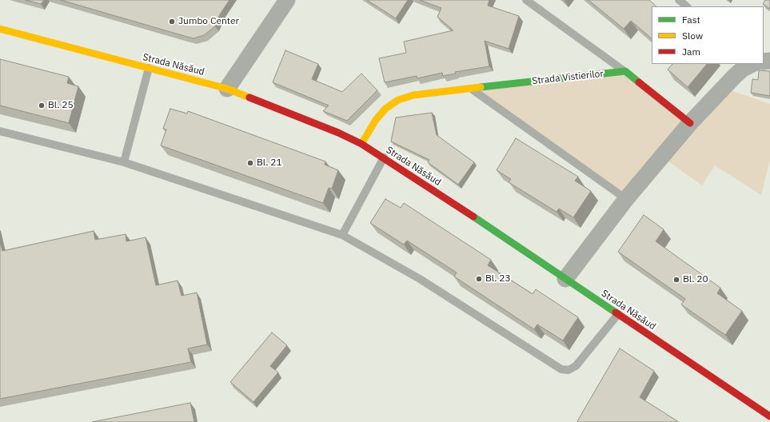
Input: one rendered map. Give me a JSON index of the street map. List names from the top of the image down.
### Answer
{
  "streets": {
    "street": ["Strada Năsăud", "Strada Vistierilor"]
  },
  "crossings": [
    ["Strada Năsăud", "Strada Vistierilor"]
  ],
  "places": [
    "Jumbo Center",
    "Bl. 25",
    "Bl. 21",
    "Bl. 23",
    "Bl. 20"
  ],
  "legend": ["Fast", "Slow", "Jam"]
}
